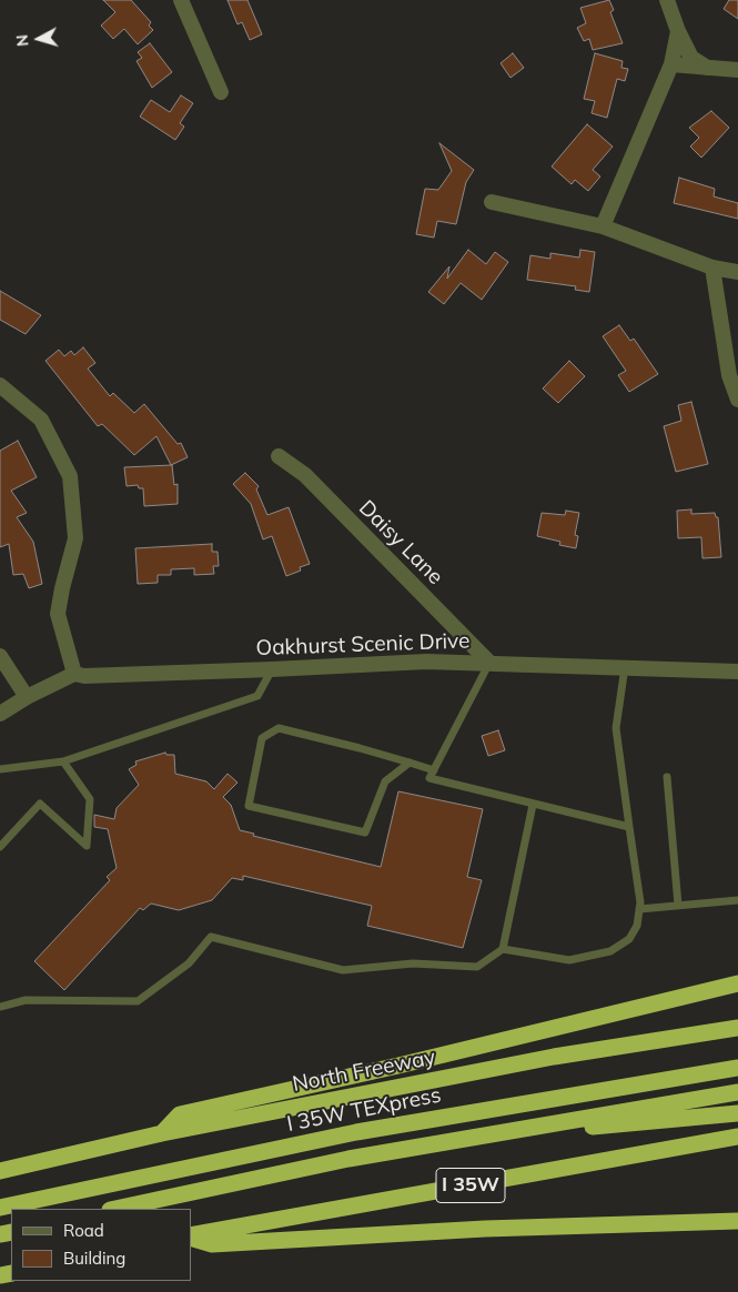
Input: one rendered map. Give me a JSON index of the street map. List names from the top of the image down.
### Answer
{
  "streets": {
    "highway": ["North Freeway", "I 35W TEXpress", "I 35W"],
    "street": ["Daisy Lane", "Oakhurst Scenic Drive"]
  },
  "crossings": [
    ["Daisy Lane", "Oakhurst Scenic Drive"]
  ],
  "legend": ["Road", "Building"],
  "north": "left"
}
